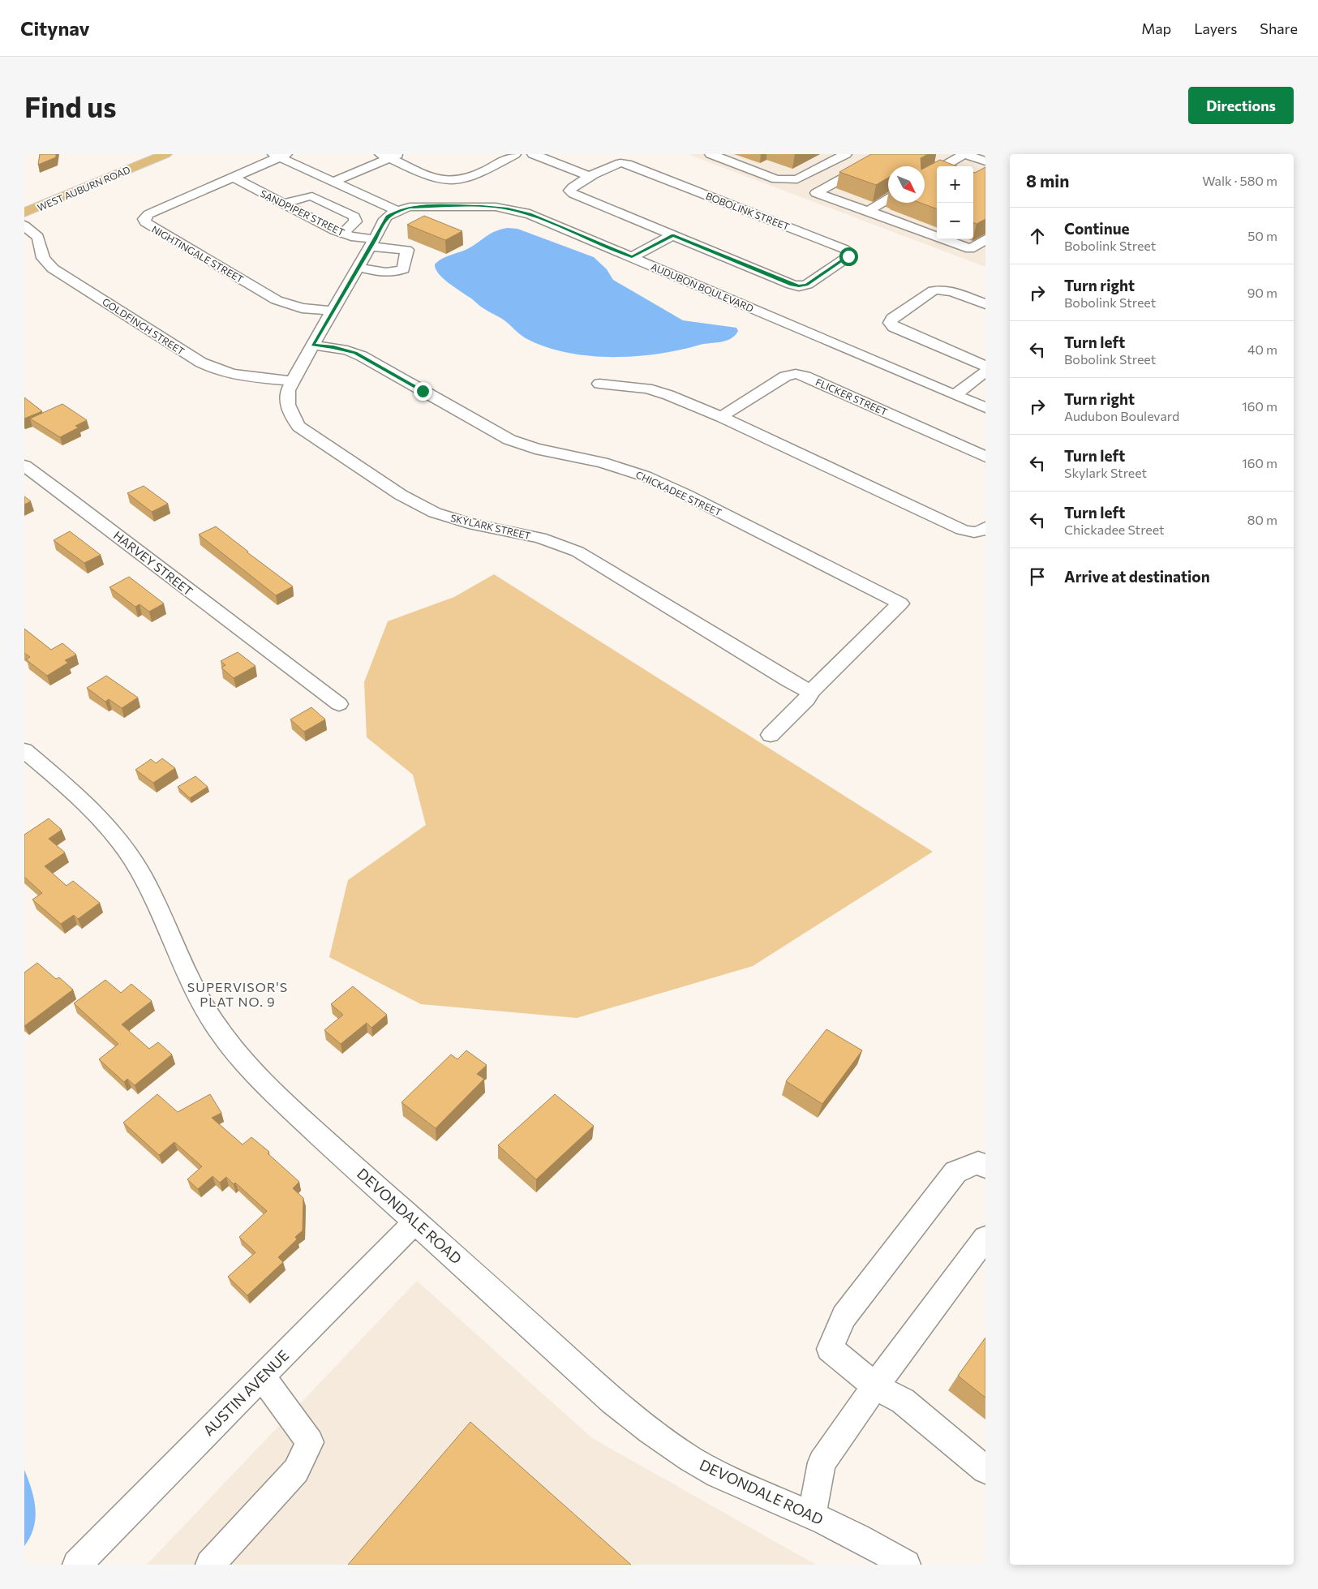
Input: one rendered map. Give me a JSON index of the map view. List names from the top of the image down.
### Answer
{
  "streets": {
    "main road": ["WEST AUBURN ROAD"],
    "street": [
      "BOBOLINK STREET",
      "SANDPIPER STREET",
      "NIGHTINGALE STREET",
      "AUDUBON BOULEVARD",
      "GOLDFINCH STREET",
      "FLICKER STREET",
      "CHICKADEE STREET",
      "SKYLARK STREET",
      "HARVEY STREET",
      "DEVONDALE ROAD",
      "AUSTIN AVENUE"
    ]
  },
  "crossings": [
    ["SANDPIPER STREET", "NIGHTINGALE STREET"],
    ["SANDPIPER STREET", "SKYLARK STREET"],
    ["NIGHTINGALE STREET", "AUDUBON BOULEVARD"],
    ["NIGHTINGALE STREET", "SKYLARK STREET"],
    ["AUDUBON BOULEVARD", "SKYLARK STREET"],
    ["GOLDFINCH STREET", "SKYLARK STREET"],
    ["CHICKADEE STREET", "SKYLARK STREET"],
    ["DEVONDALE ROAD", "AUSTIN AVENUE"]
  ],
  "districts": ["SUPERVISOR'S PLAT NO. 9"],
  "north": "bottom right",
  "page": {
    "header": "Citynav",
    "nav": ["Map", "Layers", "Share"],
    "buttons": "Directions",
    "title": "Find us",
    "heading": ["8 min", "Walk · 580 m"],
    "map_buttons": ["+", "−"],
    "list": [
      ["Continue", "Bobolink Street", "50 m"],
      ["Turn right", "Bobolink Street", "90 m"],
      ["Turn left", "Bobolink Street", "40 m"],
      ["Turn right", "Audubon Boulevard", "160 m"],
      ["Turn left", "Skylark Street", "160 m"],
      ["Turn left", "Chickadee Street", "80 m"],
      "Arrive at destination"
    ]
  }
}
